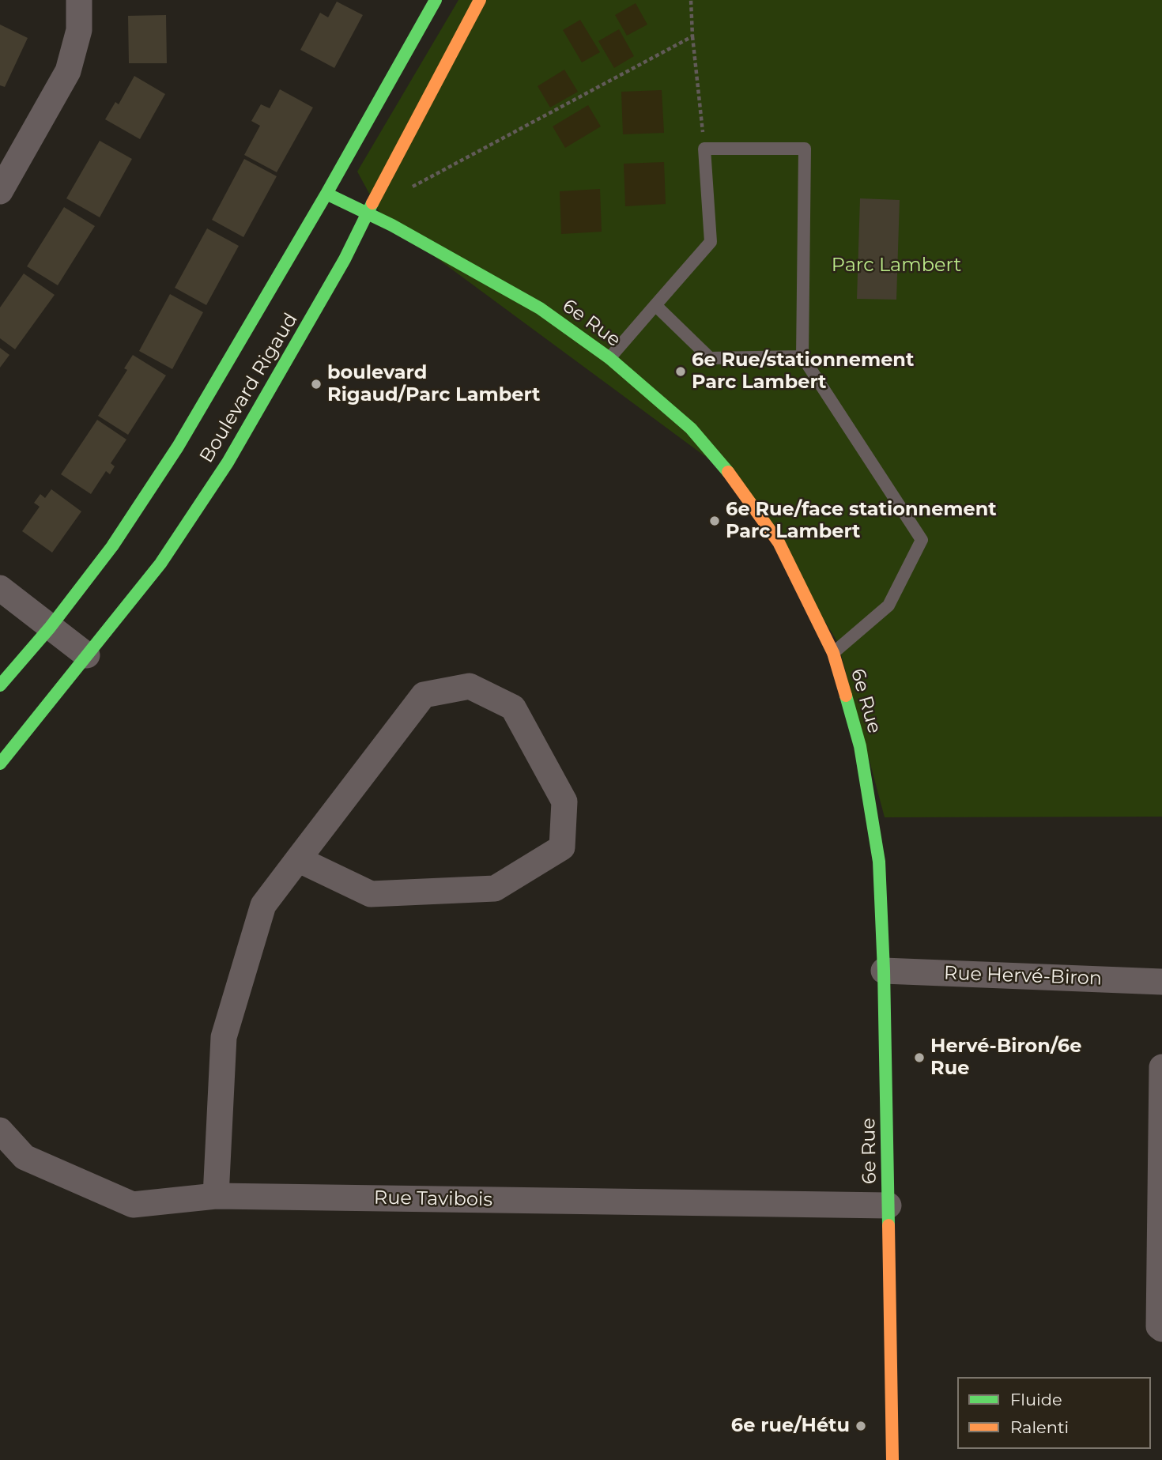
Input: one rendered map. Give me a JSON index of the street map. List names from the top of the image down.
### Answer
{
  "streets": {
    "street": [
      "6e Rue",
      "Boulevard Rigaud",
      "Rue Hervé-Biron",
      "Rue Tavibois"
    ]
  },
  "crossings": [
    ["6e Rue", "Boulevard Rigaud"],
    ["6e Rue", "Rue Hervé-Biron"],
    ["6e Rue", "Rue Tavibois"]
  ],
  "parks": ["Parc Lambert"],
  "places": [
    "6e Rue/stationnement Parc Lambert",
    "boulevard Rigaud/Parc Lambert",
    "6e Rue/face stationnement Parc Lambert",
    "Hervé-Biron/6e Rue",
    "6e rue/Hétu"
  ],
  "legend": ["Fluide", "Ralenti"]
}
